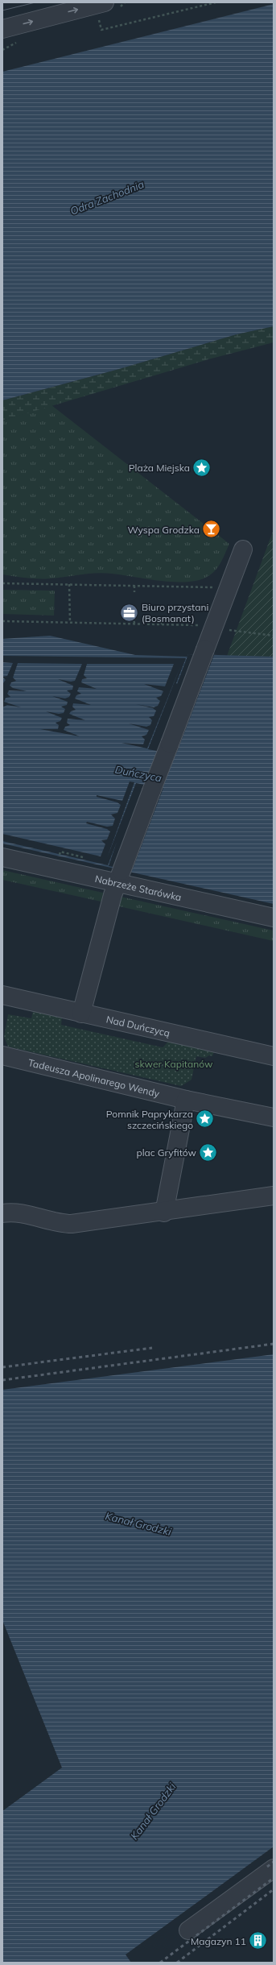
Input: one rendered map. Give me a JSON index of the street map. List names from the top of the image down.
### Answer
{
  "streets": {
    "street": ["Nabrzeże Starówka", "Nad Duńczycą", "Tadeusza Apolinarego Wendy"]
  },
  "water": ["Odra Zachodnia", "Duńczyca", "Kanał Grodzki"],
  "parks": ["skwer Kapitanów"],
  "places": {
    "place": ["Plaża Miejska", "Pomnik Paprykarza szczecińskiego", "plac Gryfitów"],
    "bar": ["Wyspa Grodzka"],
    "office": ["Biuro przystani (Bosmanat)"],
    "building": ["Magazyn 11"]
  }
}
